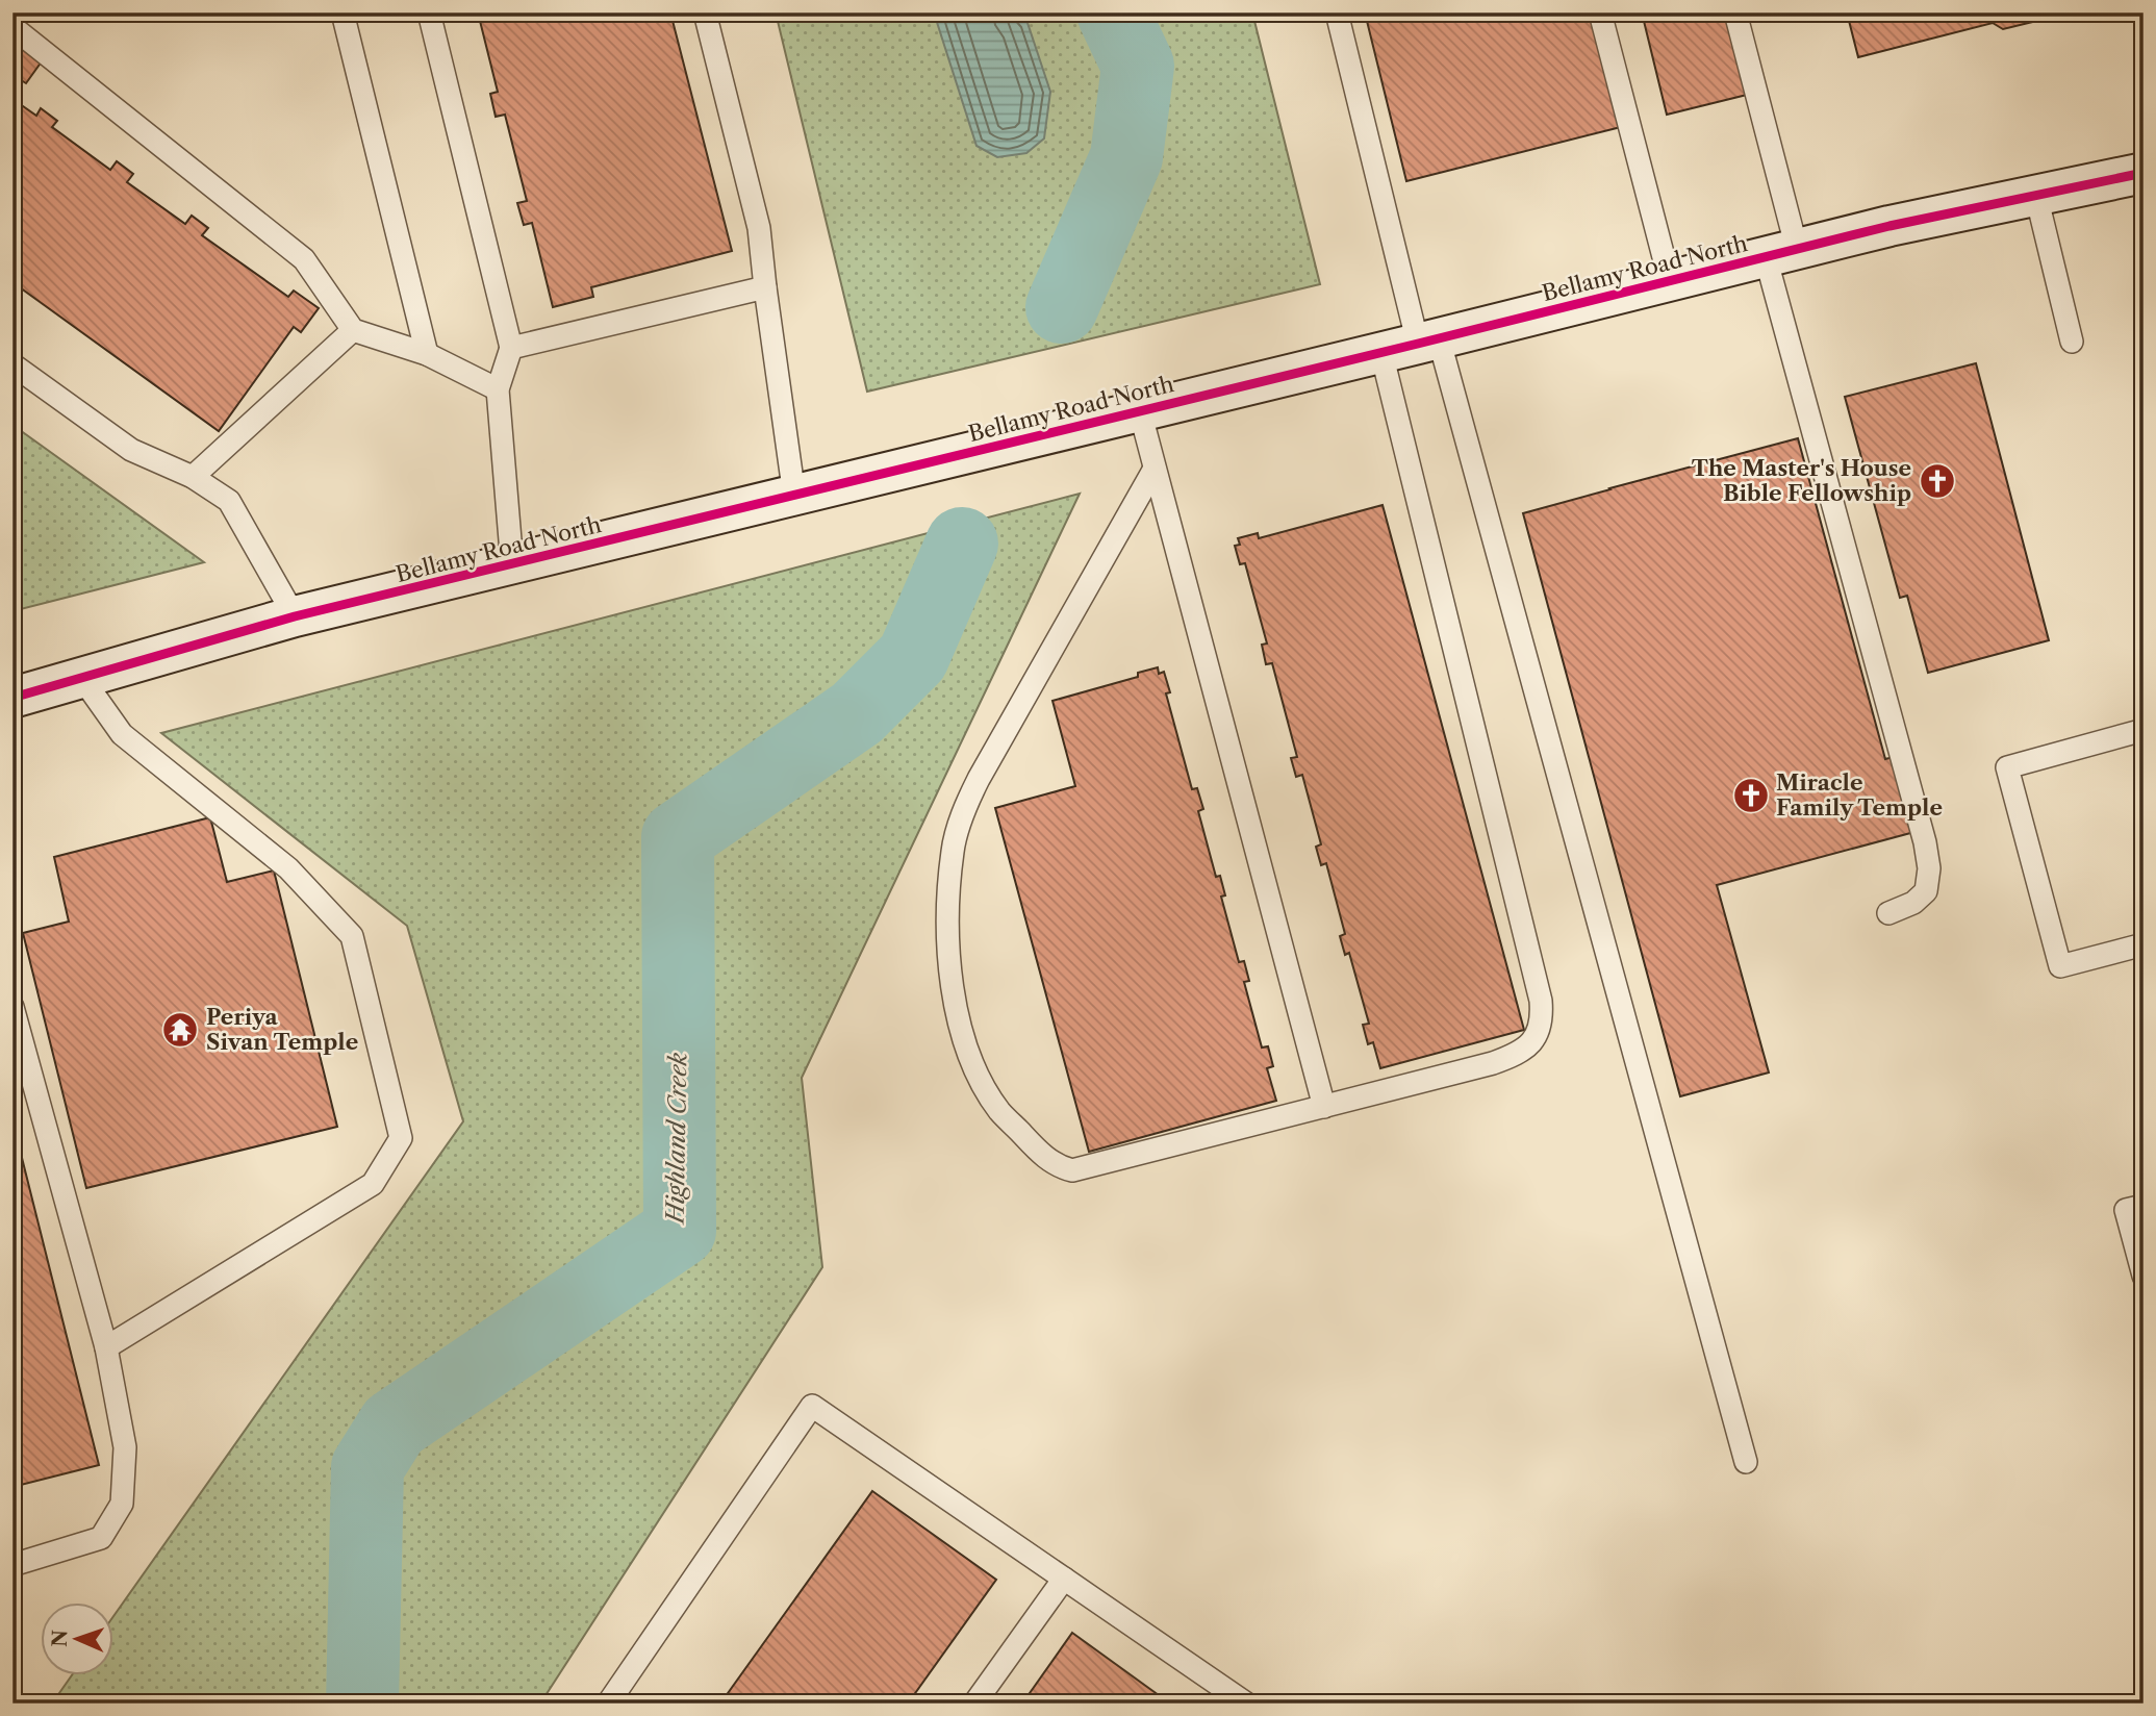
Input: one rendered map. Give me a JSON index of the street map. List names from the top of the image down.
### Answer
{
  "streets": {
    "street": ["Bellamy Road North"]
  },
  "water": ["Highland Creek"],
  "places": {
    "church": ["The Master's House Bible Fellowship", "Miracle Family Temple"],
    "temple": ["Periya Sivan Temple"]
  },
  "north": "left"
}
